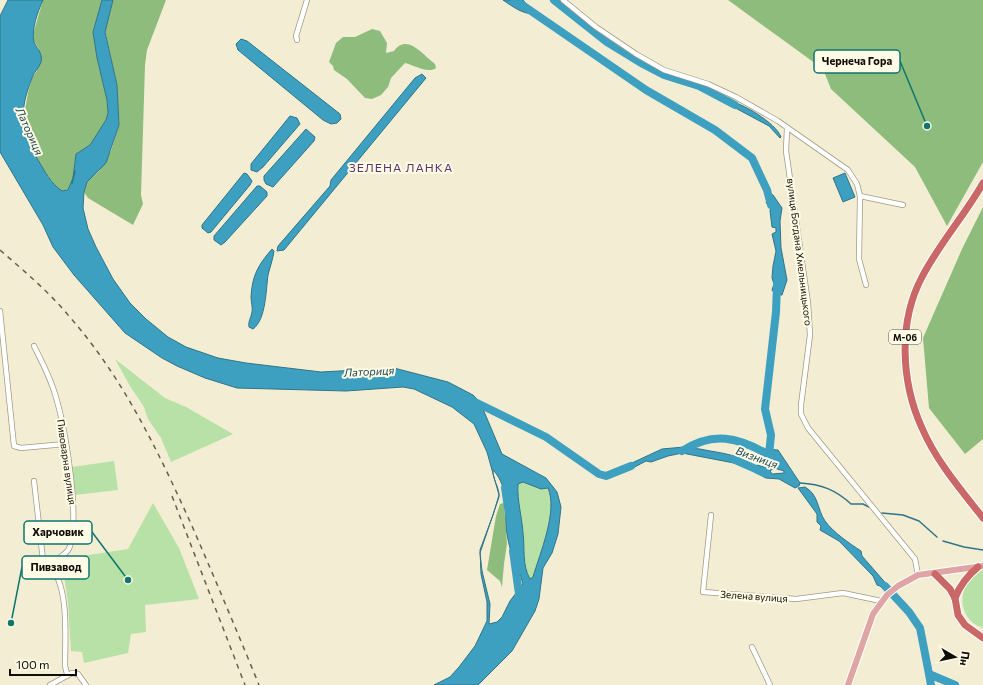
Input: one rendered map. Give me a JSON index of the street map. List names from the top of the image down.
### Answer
{
  "streets": {
    "highway": ["М-06"],
    "street": ["вулиця Богдана Хмельницького", "Пивоварна вулиця", "Зелена вулиця"]
  },
  "districts": ["ЗЕЛЕНА ЛАНКА"],
  "water": ["Латориця", "Визниця"],
  "places": ["Чернеча Гора", "Харчовик", "Пивзавод"],
  "scale_bar": "100 m",
  "north": "right"
}
